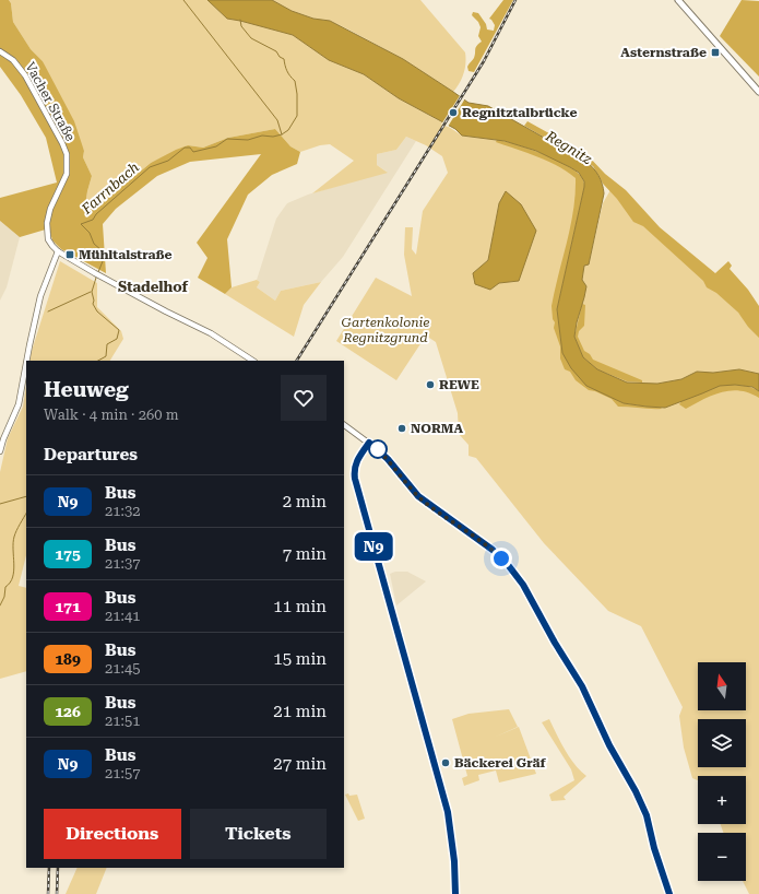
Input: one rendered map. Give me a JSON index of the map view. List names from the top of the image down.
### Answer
{
  "streets": {
    "street": ["Vacher Straße"]
  },
  "districts": ["Stadelhof"],
  "water": ["Regnitz", "Farrnbach"],
  "parks": ["Gartenkolonie Regnitzgrund"],
  "places": {
    "transit": ["Asternstraße", "Mühltalstraße"],
    "other": [
      "Regnitztalbrücke",
      "REWE",
      "NORMA",
      "Bäckerei Gräf"
    ]
  },
  "lines": ["bus line N9"],
  "north": "top",
  "page": {
    "on_map": "N9",
    "heading": [
      ["Heuweg", "Walk · 4 min · 260 m"],
      "Departures"
    ],
    "list": [
      {
        "mark": "N9",
        "name": "Bus",
        "note": "21:32",
        "value": "2 min"
      },
      {
        "mark": "175",
        "name": "Bus",
        "note": "21:37",
        "value": "7 min"
      },
      {
        "mark": "171",
        "name": "Bus",
        "note": "21:41",
        "value": "11 min"
      },
      {
        "mark": "189",
        "name": "Bus",
        "note": "21:45",
        "value": "15 min"
      },
      {
        "mark": "126",
        "name": "Bus",
        "note": "21:51",
        "value": "21 min"
      },
      {
        "mark": "N9",
        "name": "Bus",
        "note": "21:57",
        "value": "27 min"
      }
    ],
    "map_buttons": ["+", "−"],
    "buttons": ["Directions", "Tickets"]
  }
}
